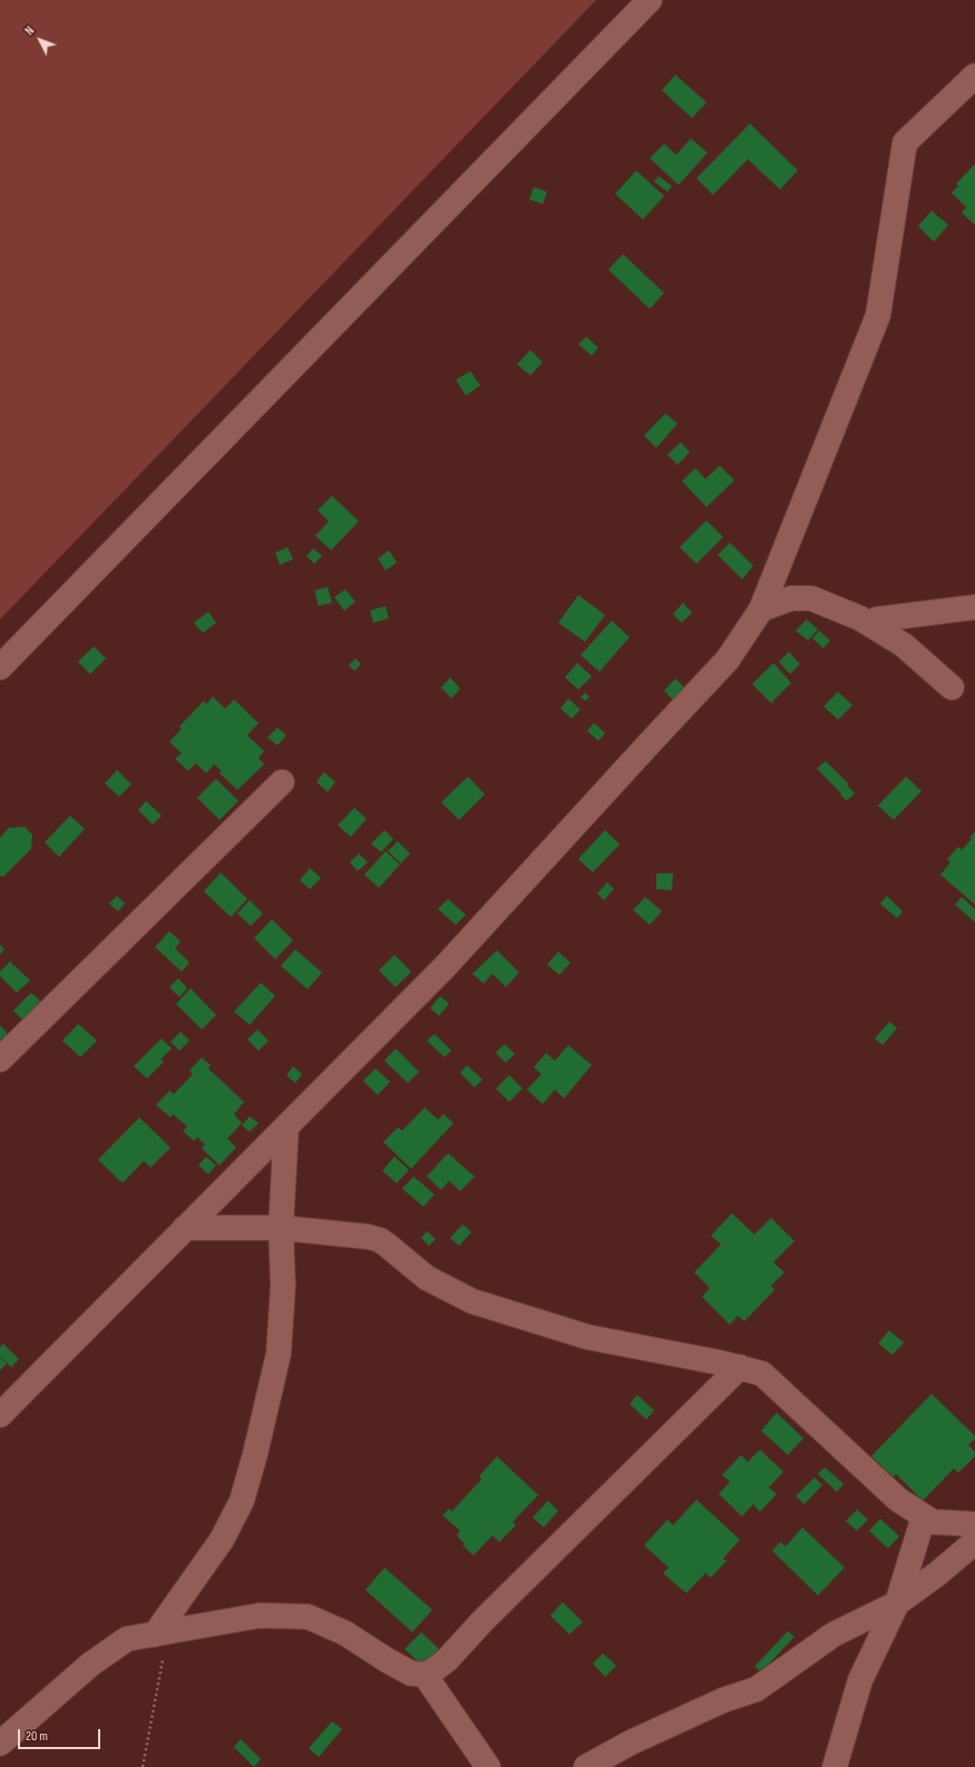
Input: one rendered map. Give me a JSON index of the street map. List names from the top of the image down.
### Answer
{
  "scale_bar": "20 m",
  "north": "top left"
}
